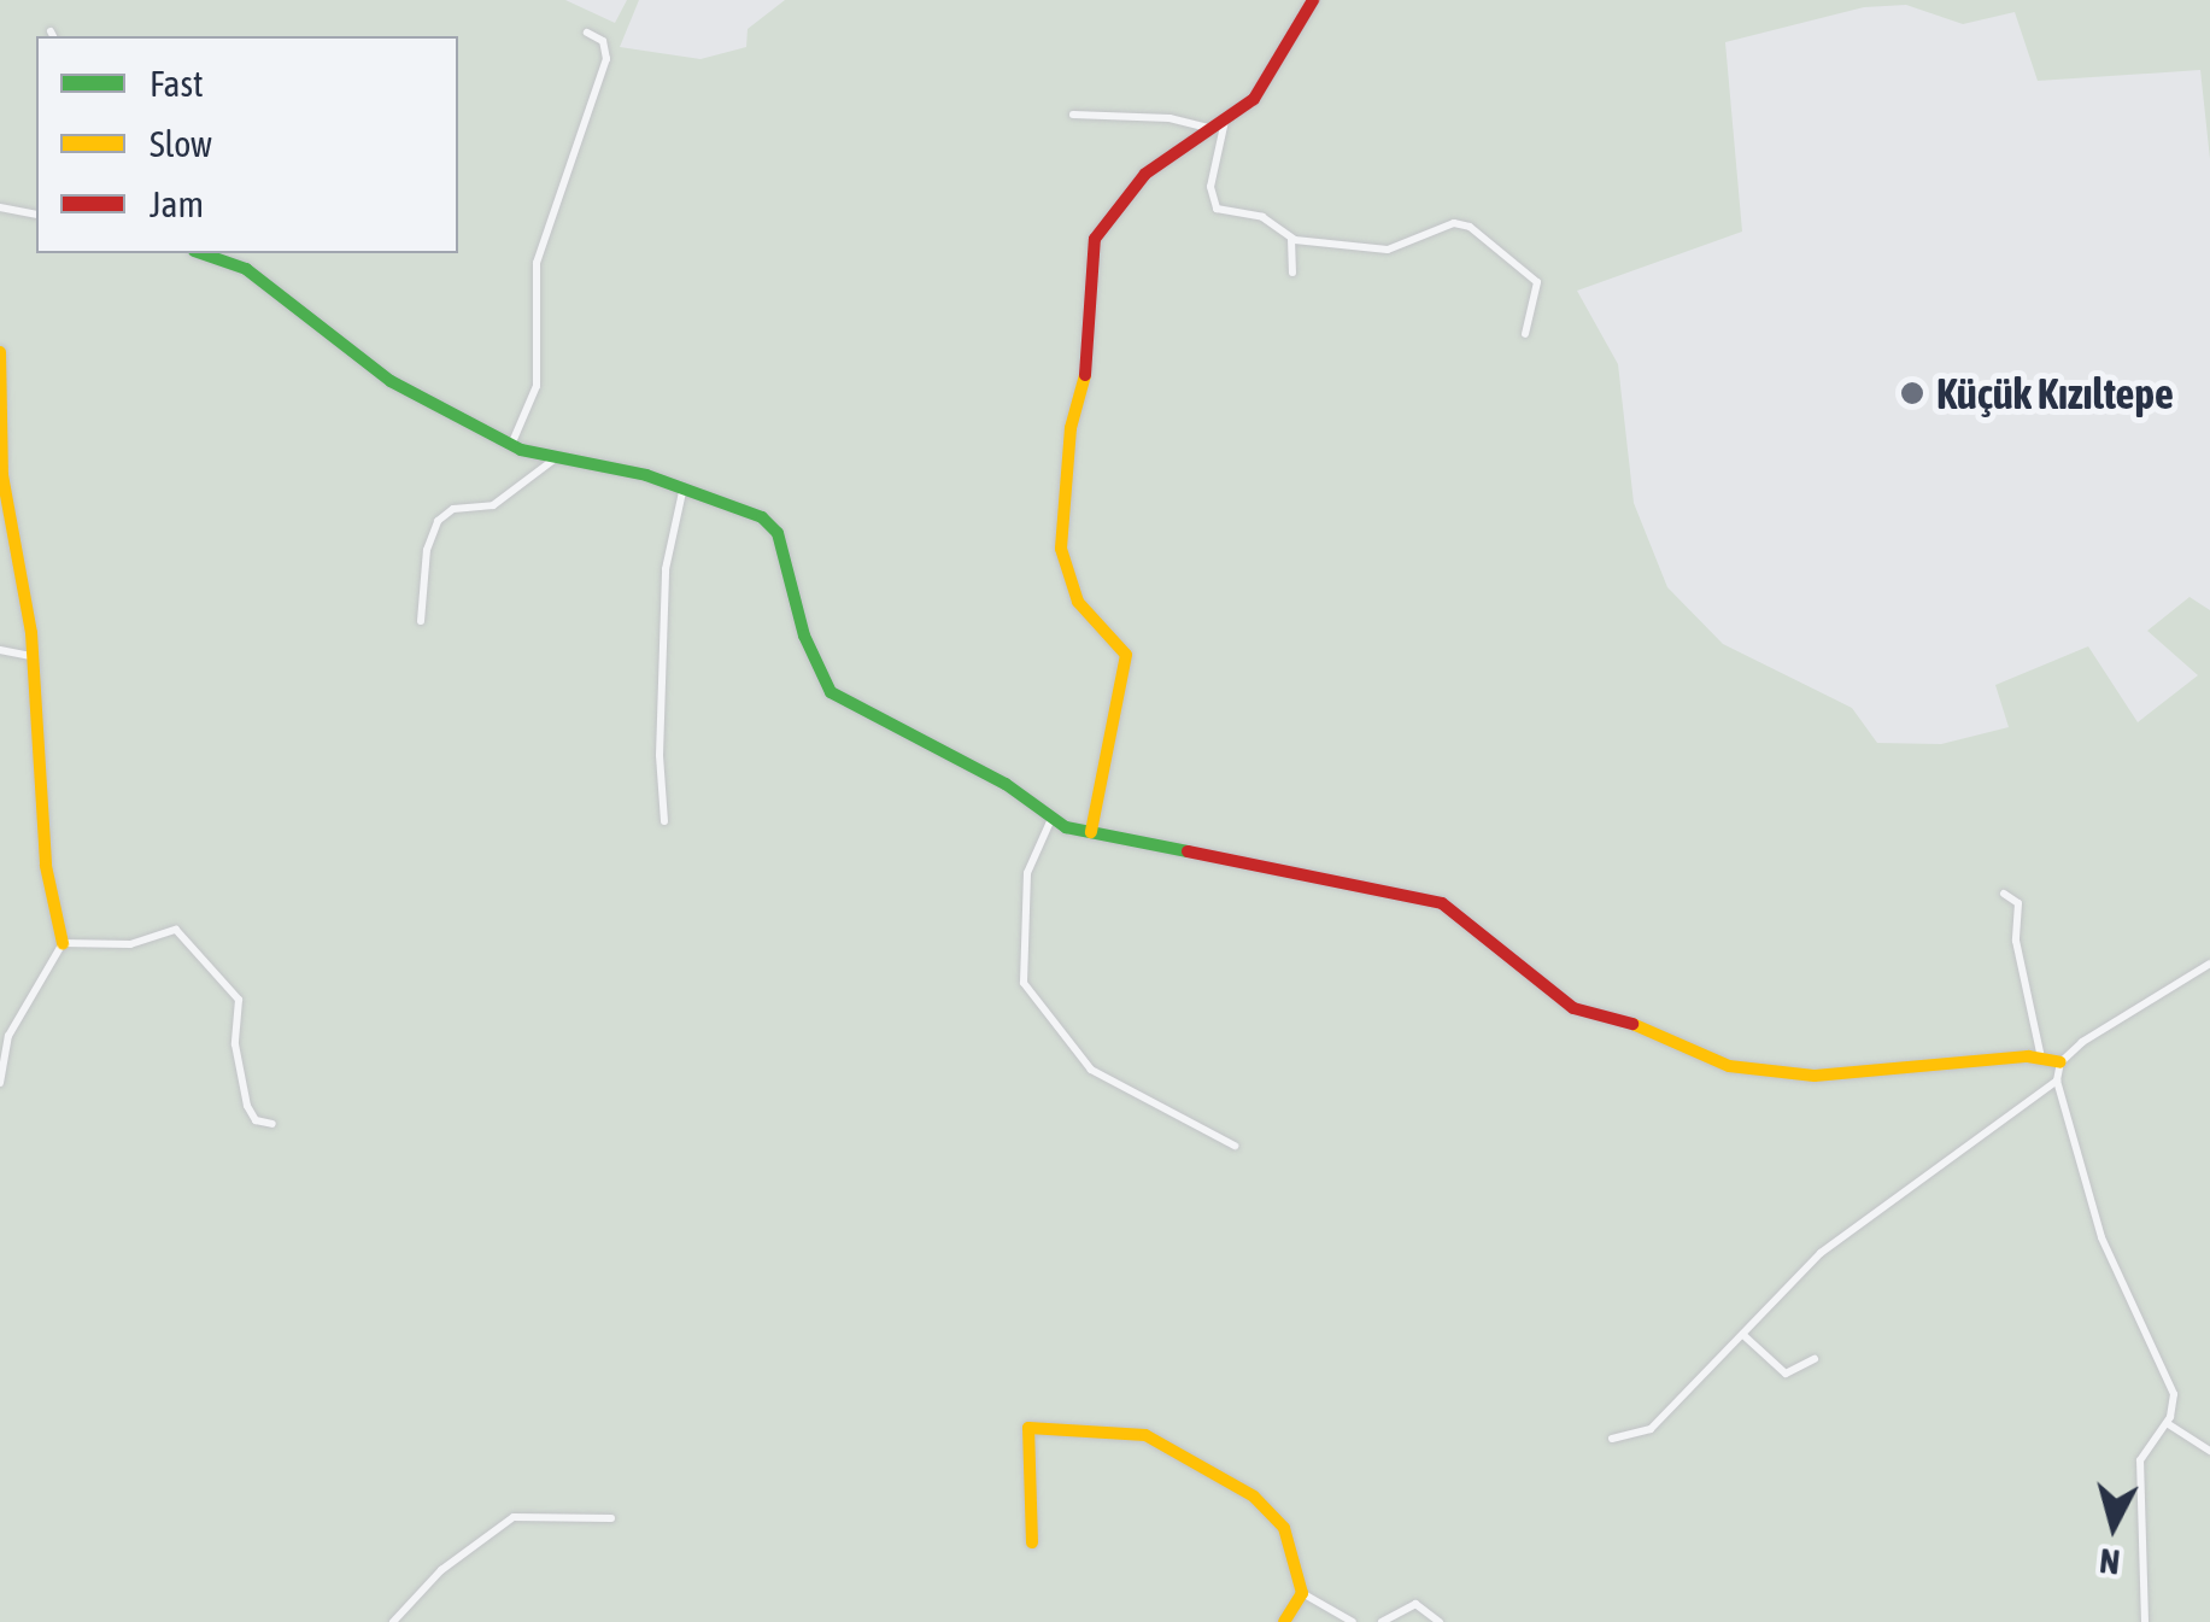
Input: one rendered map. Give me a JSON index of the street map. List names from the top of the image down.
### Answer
{
  "places": ["Küçük Kızıltepe"],
  "legend": ["Fast", "Slow", "Jam"],
  "north": "bottom"
}
